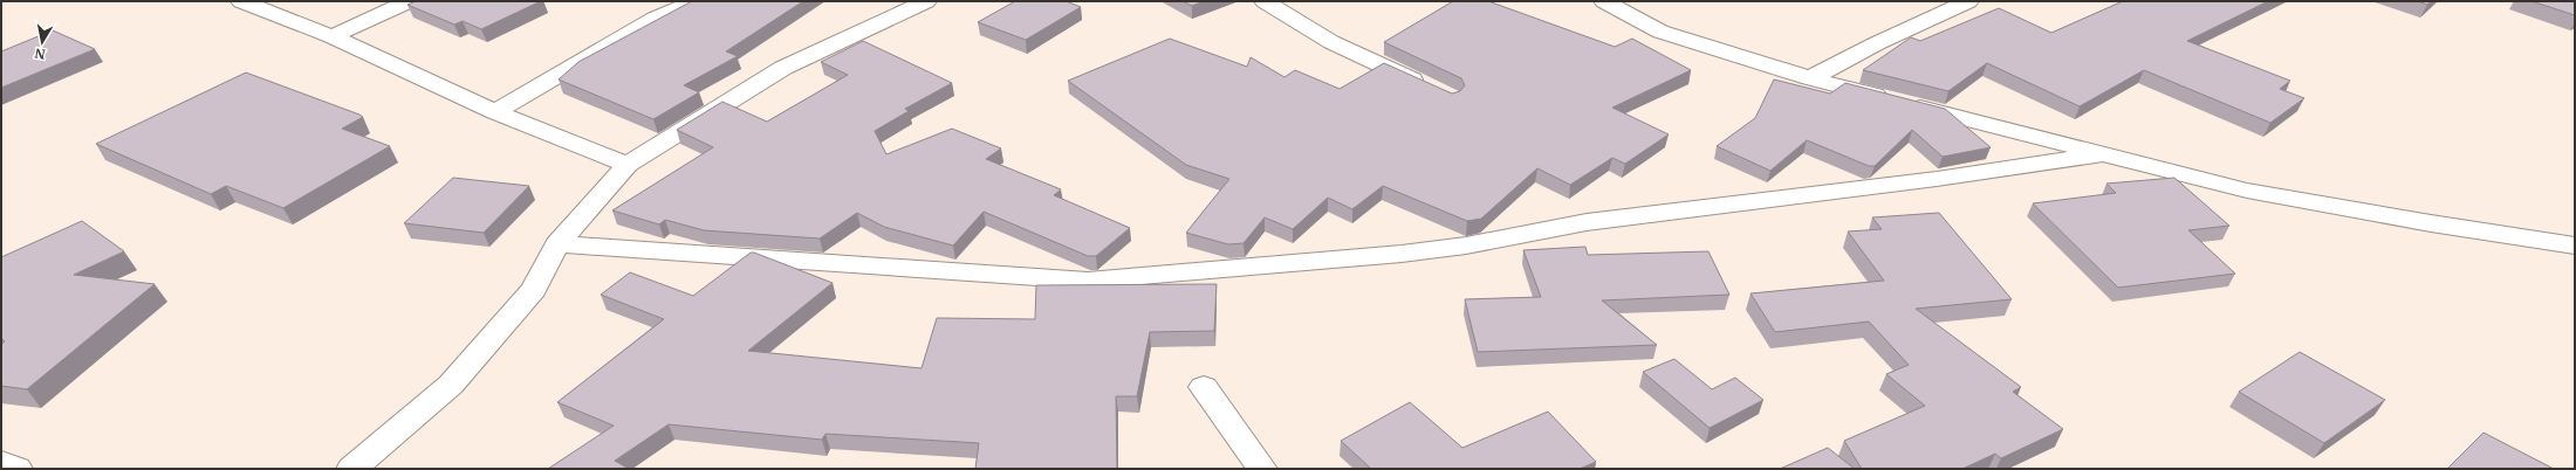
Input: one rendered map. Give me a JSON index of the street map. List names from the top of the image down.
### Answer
{
  "north": "bottom"
}
